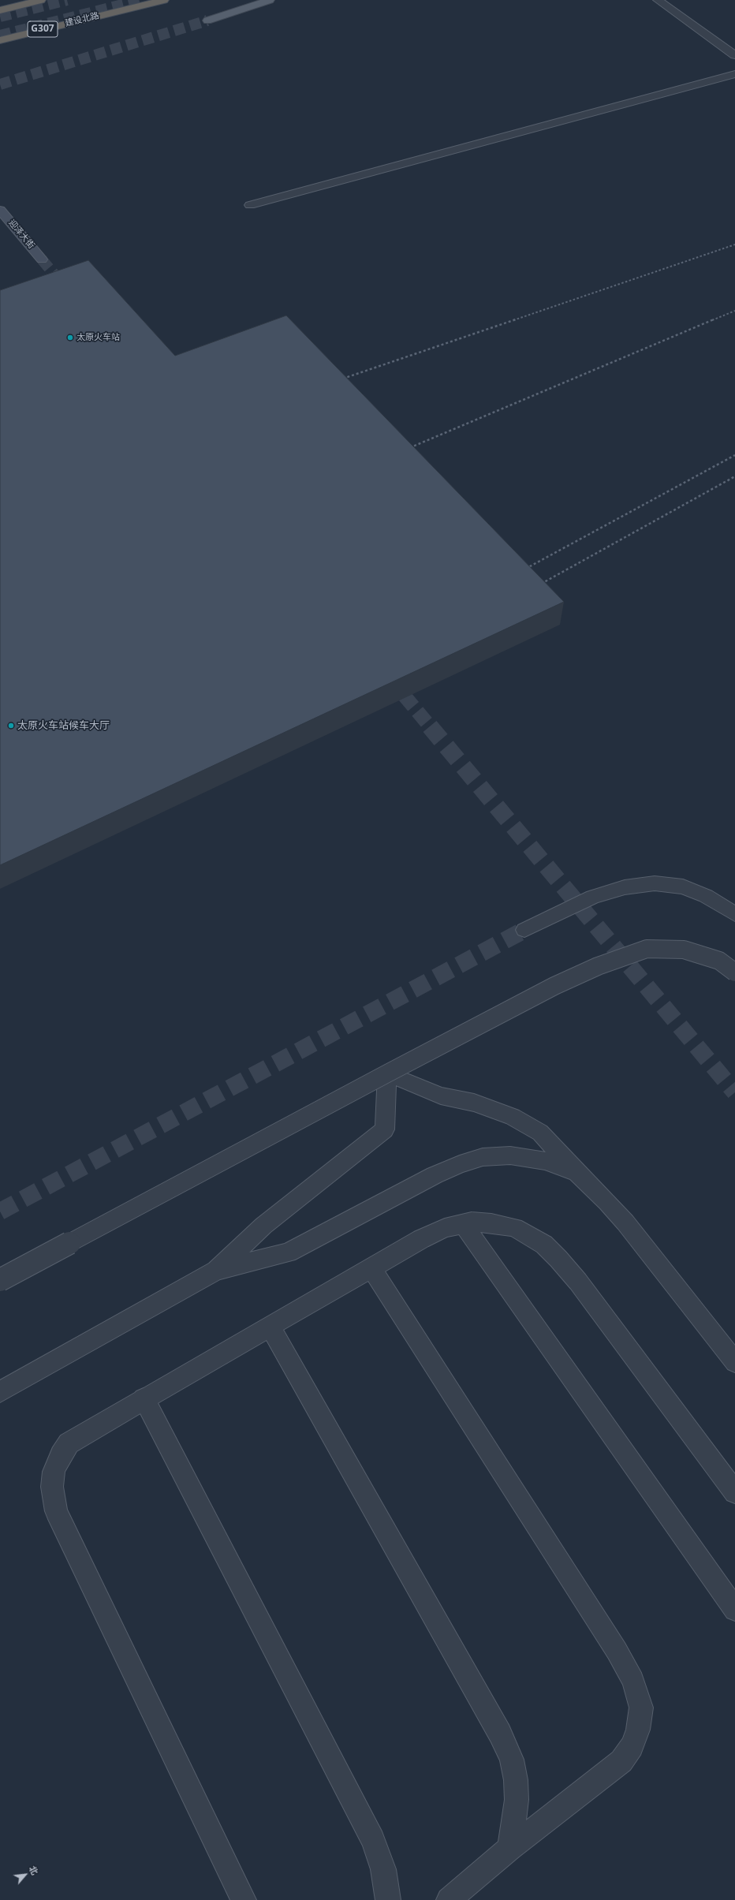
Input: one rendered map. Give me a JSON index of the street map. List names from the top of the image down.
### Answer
{
  "streets": {
    "highway": ["建设北路", "G307"],
    "main road": ["迎泽大街"]
  },
  "places": ["太原火车站", "太原火车站候车大厅"],
  "north": "top right"
}
